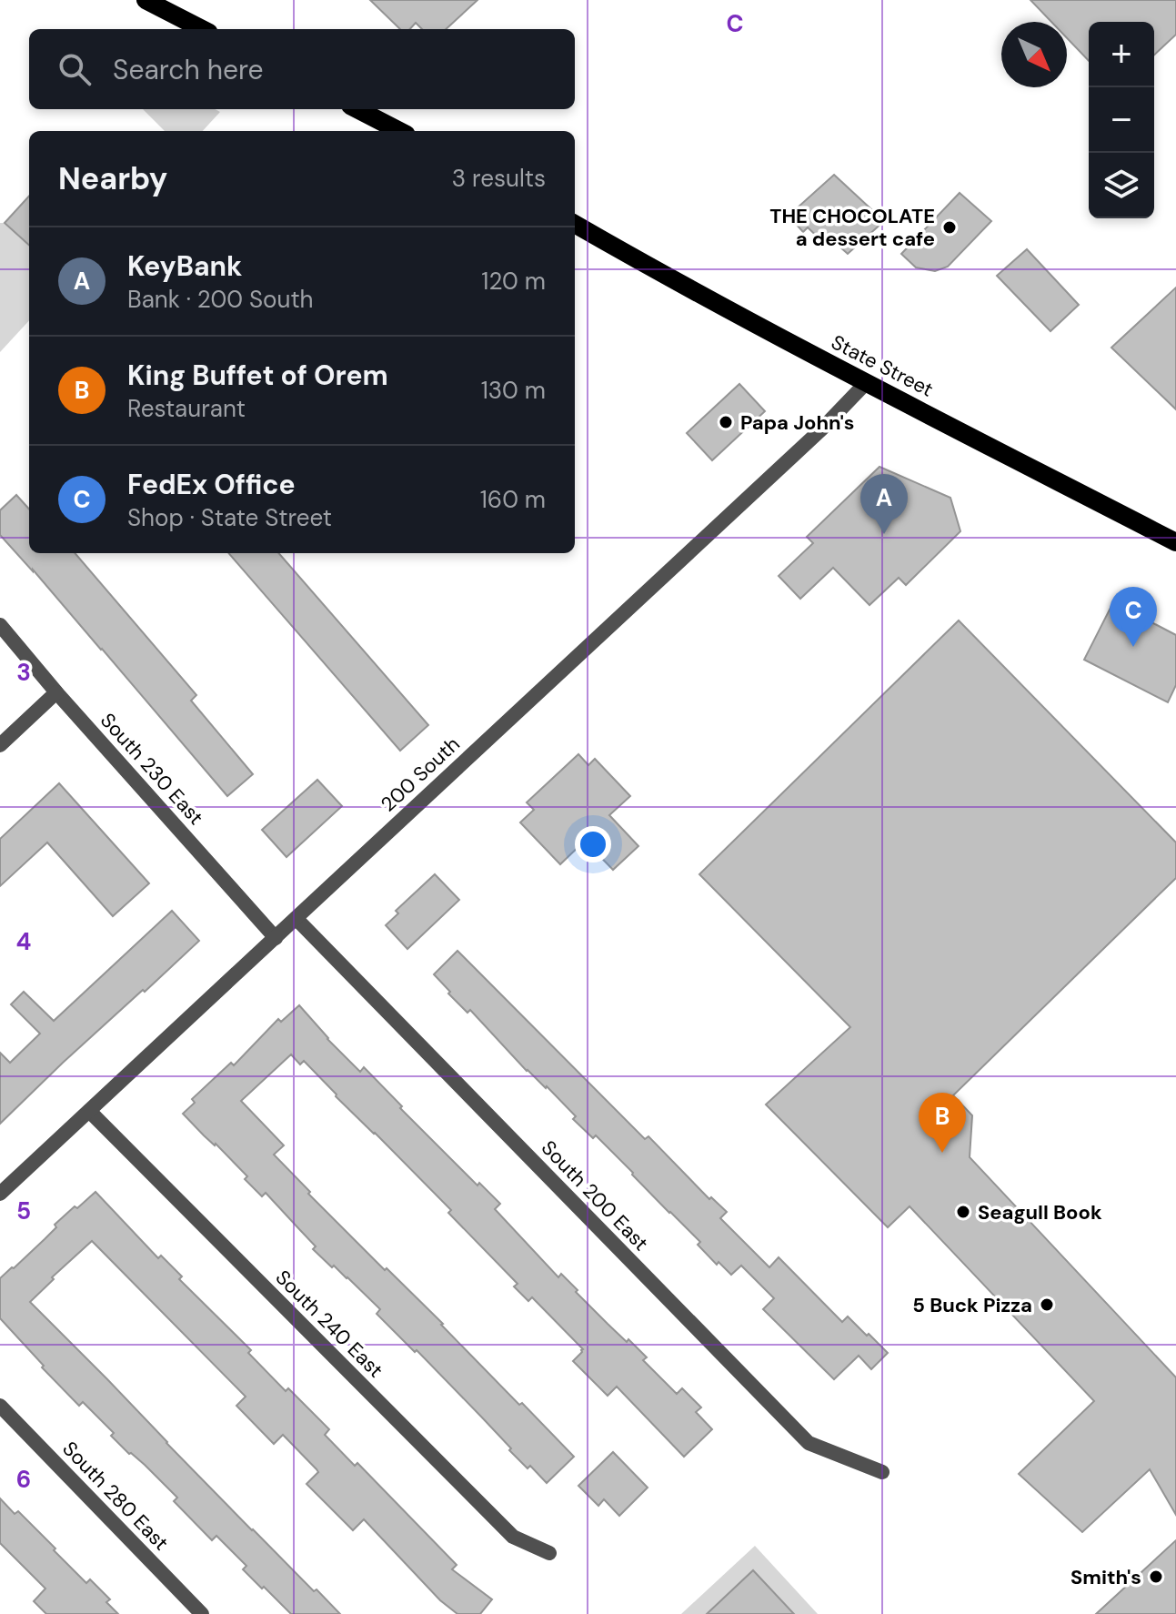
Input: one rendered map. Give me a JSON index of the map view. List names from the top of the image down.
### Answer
{
  "streets": {
    "main road": ["State Street"],
    "street": [
      "South 230 East",
      "200 South",
      "South 200 East",
      "South 240 East",
      "South 280 East"
    ]
  },
  "crossings": [
    ["State Street", "200 South"],
    ["South 230 East", "200 South"],
    ["200 South", "South 200 East"],
    ["200 South", "South 240 East"]
  ],
  "places": [
    "THE CHOCOLATE a dessert cafe",
    "Papa John's",
    "Seagull Book",
    "5 Buck Pizza",
    "Smith's"
  ],
  "north": "bottom right",
  "page": {
    "map_buttons": ["+", "−"],
    "search": "Search here",
    "heading": ["Nearby", "3 results"],
    "list": [
      {
        "mark": "A",
        "name": "KeyBank",
        "note": "Bank · 200 South",
        "value": "120 m"
      },
      {
        "mark": "B",
        "name": "King Buffet of Orem",
        "note": "Restaurant",
        "value": "130 m"
      },
      {
        "mark": "C",
        "name": "FedEx Office",
        "note": "Shop · State Street",
        "value": "160 m"
      }
    ],
    "pins": ["A", "C", "B"]
  },
  "grid": {
    "columns": ["C"],
    "rows": [
      "3",
      "4",
      "5",
      "6"
    ]
  }
}
